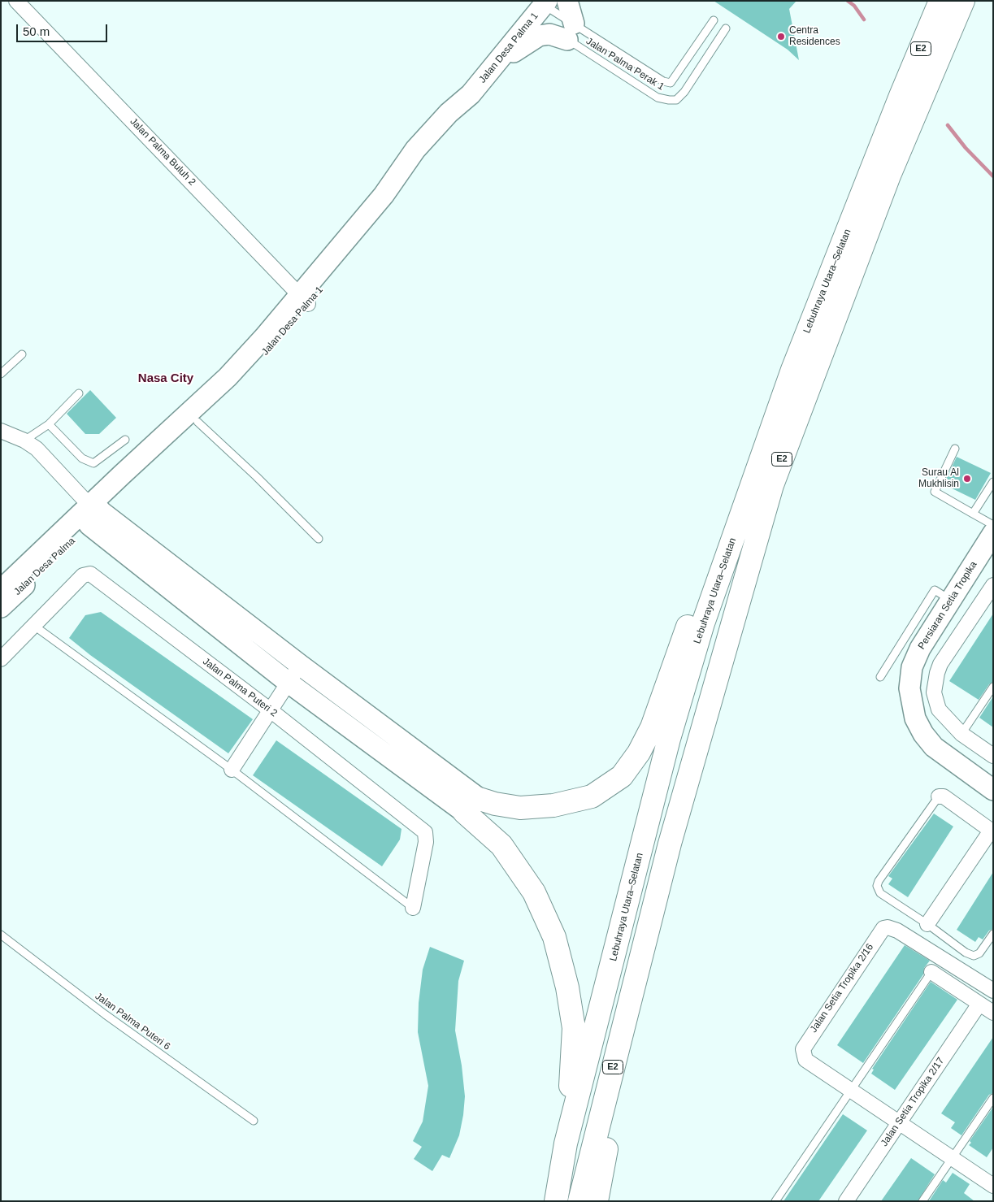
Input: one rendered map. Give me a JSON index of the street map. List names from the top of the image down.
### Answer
{
  "streets": {
    "highway": ["E2", "Lebuhraya Utara–Selatan"],
    "street": [
      "Jalan Desa Palma 1",
      "Jalan Palma Buluh 2",
      "Jalan Desa Palma",
      "Persiaran Setia Tropika",
      "Jalan Palma Puteri 2",
      "Jalan Setia Tropika 2/16",
      "Jalan Setia Tropika 2/17"
    ],
    "lane": ["Jalan Palma Perak 1", "Jalan Palma Puteri 6"]
  },
  "crossings": [
    ["Jalan Desa Palma 1", "Jalan Palma Perak 1"],
    ["Jalan Desa Palma 1", "Jalan Palma Buluh 2"],
    ["Jalan Desa Palma 1", "Jalan Desa Palma"]
  ],
  "districts": ["Nasa City"],
  "places": ["Centra Residences", "Surau Al Mukhlisin"],
  "scale_bar": "50 m"
}
